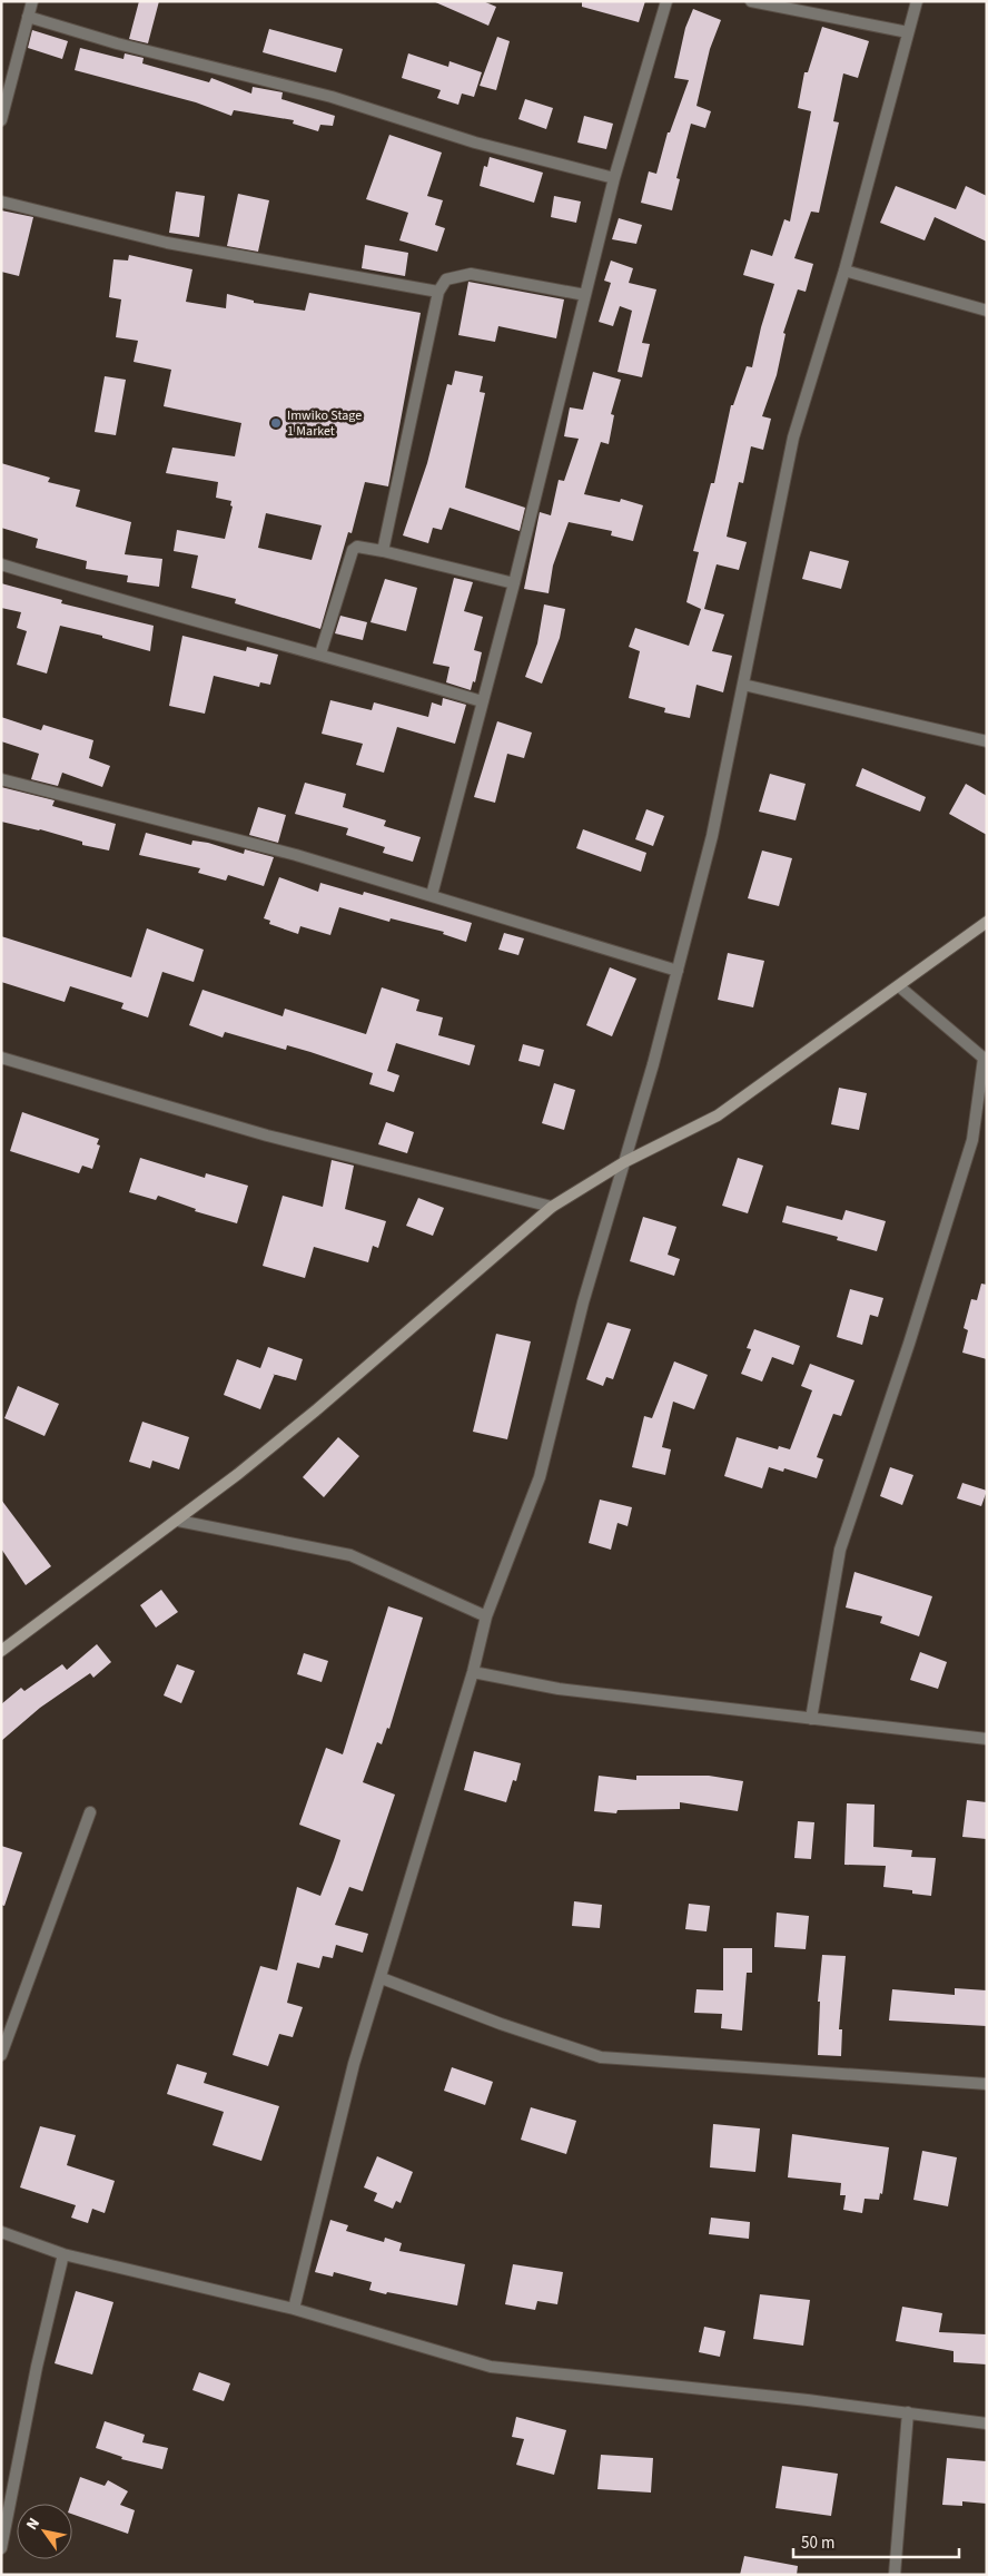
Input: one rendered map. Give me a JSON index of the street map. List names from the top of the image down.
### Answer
{
  "places": ["Imwiko Stage 1 Market"],
  "scale_bar": "50 m",
  "north": "top left"
}
